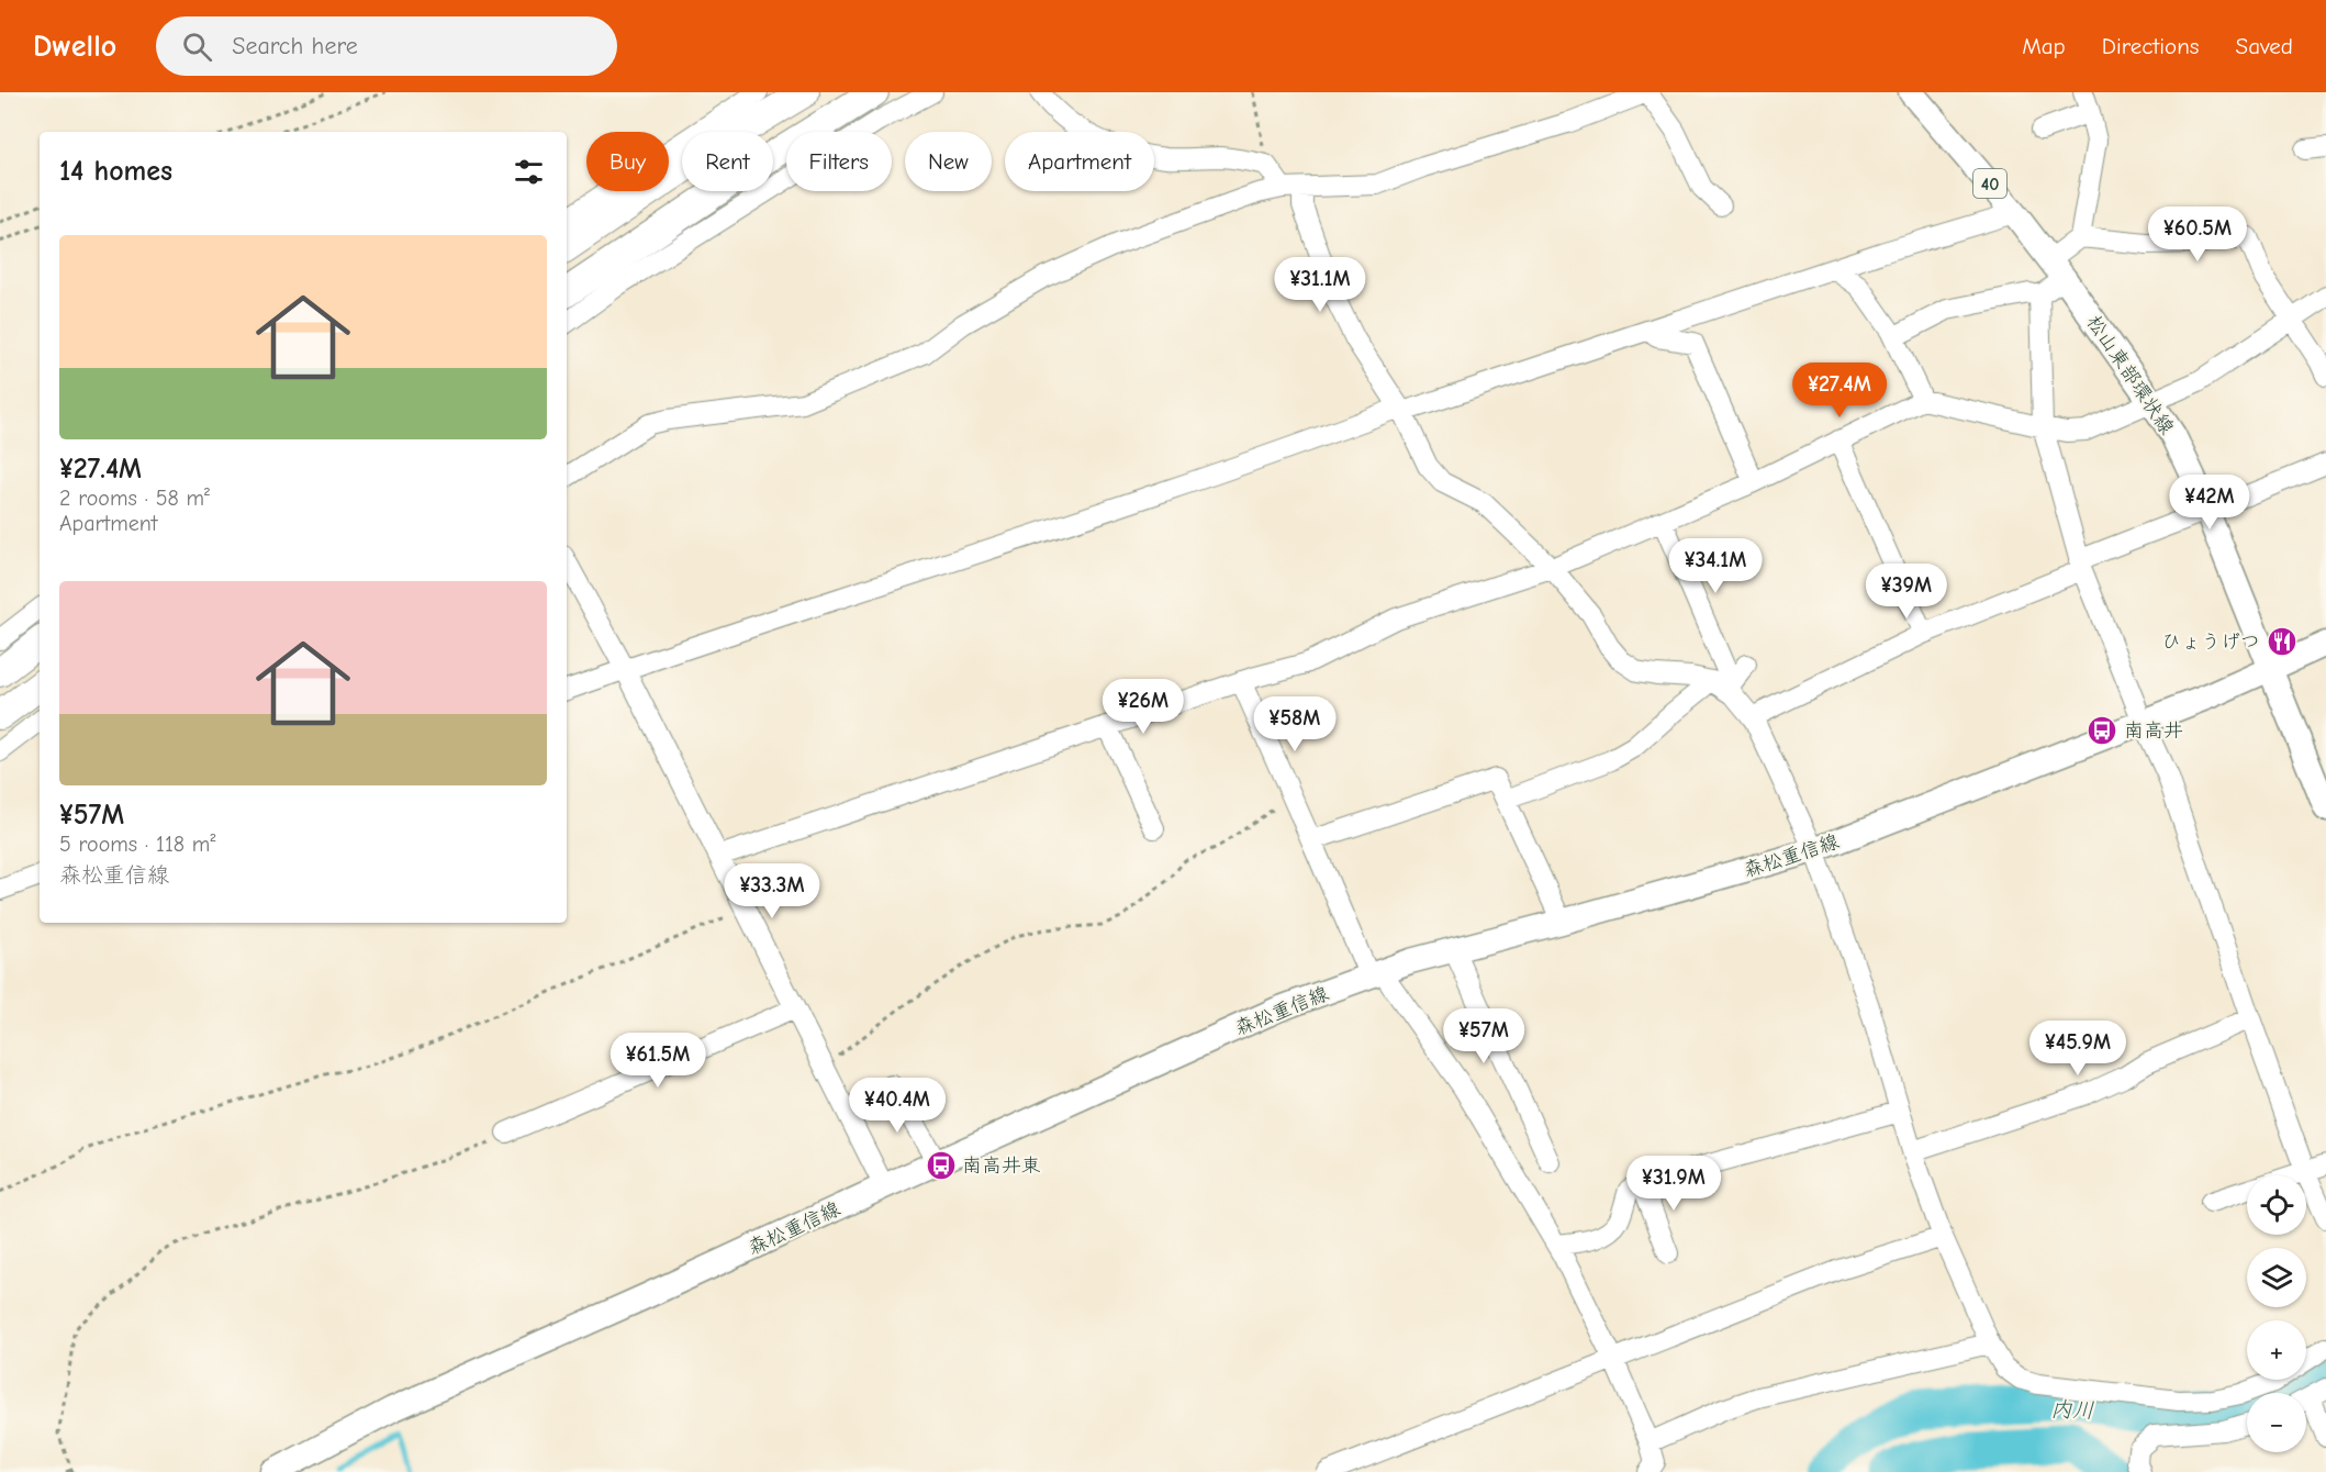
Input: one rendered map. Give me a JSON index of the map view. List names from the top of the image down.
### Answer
{
  "streets": {
    "main road": ["40", "松山東部環状線", "森松重信線"]
  },
  "crossings": [
    ["松山東部環状線", "森松重信線"]
  ],
  "water": ["内川"],
  "places": {
    "restaurant": ["ひょうげつ"],
    "bus stop": ["南高井", "南高井東"]
  },
  "page": {
    "header": "Dwello",
    "search": "Search here",
    "nav": ["Map", "Directions", "Saved"],
    "chip": [
      "Buy",
      "Rent",
      "Filters",
      "New",
      "Apartment"
    ],
    "heading": "14 homes",
    "price": [
      "¥60.5M",
      "¥31.1M",
      "¥27.4M",
      "¥42M",
      "¥34.1M",
      "¥39M",
      "¥26M",
      "¥58M",
      "¥33.3M",
      "¥57M",
      "¥45.9M",
      "¥61.5M",
      "¥40.4M",
      "¥31.9M"
    ],
    "list": [
      {
        "name": "¥27.4M",
        "note": "2 rooms · 58 m² · Apartment"
      },
      {
        "name": "¥57M",
        "note": "5 rooms · 118 m² · 森松重信線"
      }
    ],
    "map_buttons": ["+", "−"]
  }
}
